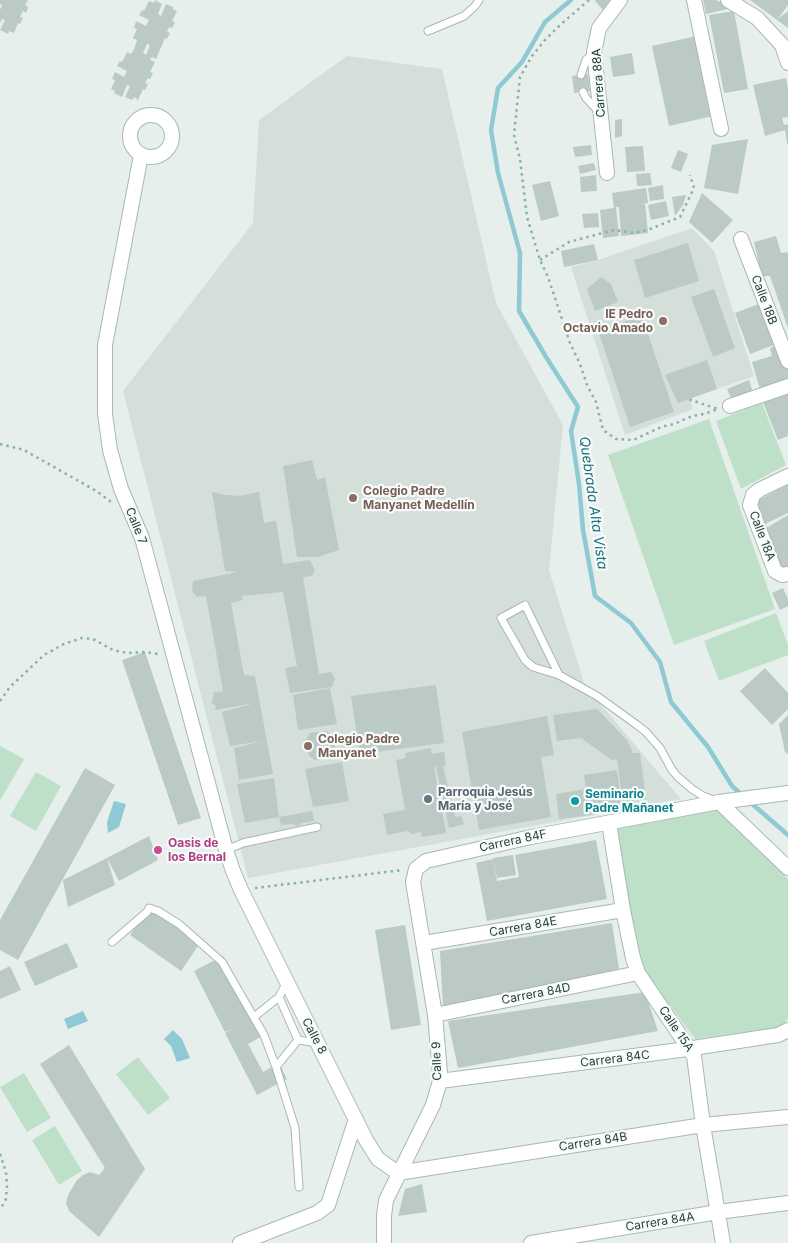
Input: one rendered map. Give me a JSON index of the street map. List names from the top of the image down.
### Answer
{
  "streets": {
    "street": [
      "Carrera 88A",
      "Calle 18B",
      "Calle 7",
      "Calle 18A",
      "Carrera 84F",
      "Carrera 84E",
      "Carrera 84D",
      "Calle 15A",
      "Calle 8",
      "Carrera 84C",
      "Calle 9",
      "Carrera 84B",
      "Carrera 84A"
    ]
  },
  "crossings": [
    ["Calle 7", "Calle 8"],
    ["Carrera 84F", "Calle 15A"],
    ["Carrera 84F", "Calle 9"],
    ["Carrera 84E", "Calle 15A"],
    ["Carrera 84E", "Calle 9"],
    ["Carrera 84D", "Calle 15A"],
    ["Carrera 84D", "Calle 9"],
    ["Calle 15A", "Carrera 84C"],
    ["Calle 15A", "Carrera 84B"],
    ["Calle 15A", "Carrera 84A"],
    ["Calle 8", "Calle 9"],
    ["Calle 8", "Carrera 84B"],
    ["Carrera 84C", "Calle 9"],
    ["Calle 9", "Carrera 84B"]
  ],
  "water": ["Quebrada Alta Vista"],
  "places": [
    "IE Pedro Octavio Amado",
    "Colegio Padre Manyanet Medellín",
    "Colegio Padre Manyanet",
    "Parroquia Jesús María y José",
    "Seminario Padre Mañanet",
    "Oasis de los Bernal"
  ]
}
